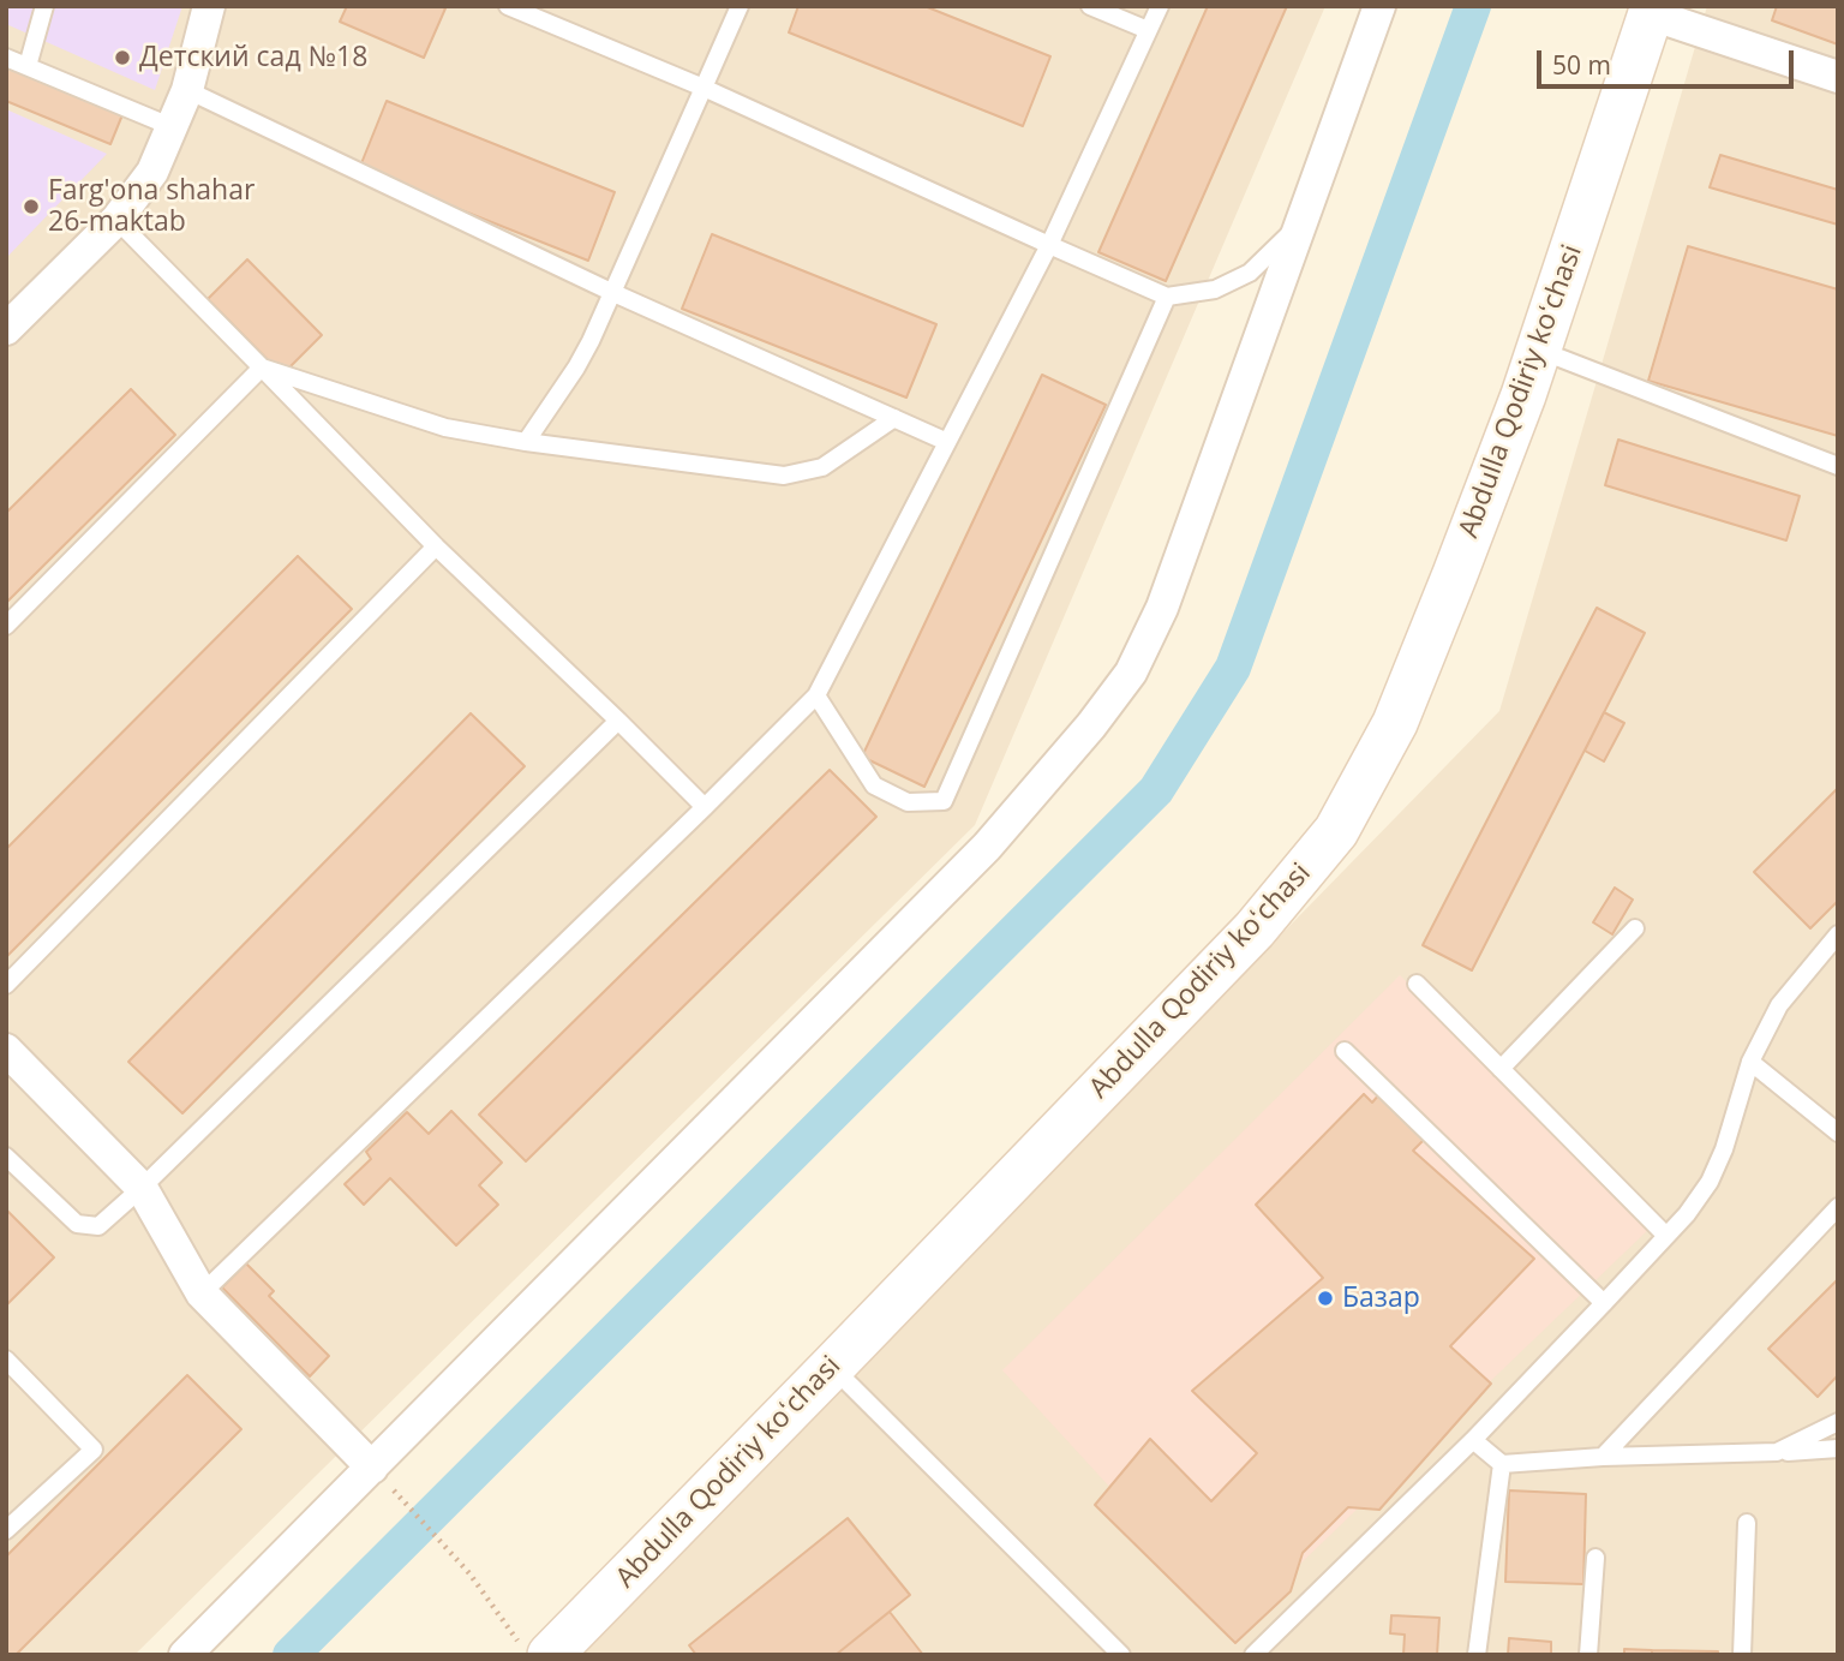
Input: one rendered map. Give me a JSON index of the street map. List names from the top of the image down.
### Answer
{
  "streets": {
    "street": ["Abdulla Qodiriy koʻchasi"]
  },
  "places": ["Детский сад №18", "Farg'ona shahar 26-maktab", "Базар"],
  "scale_bar": "50 m"
}
